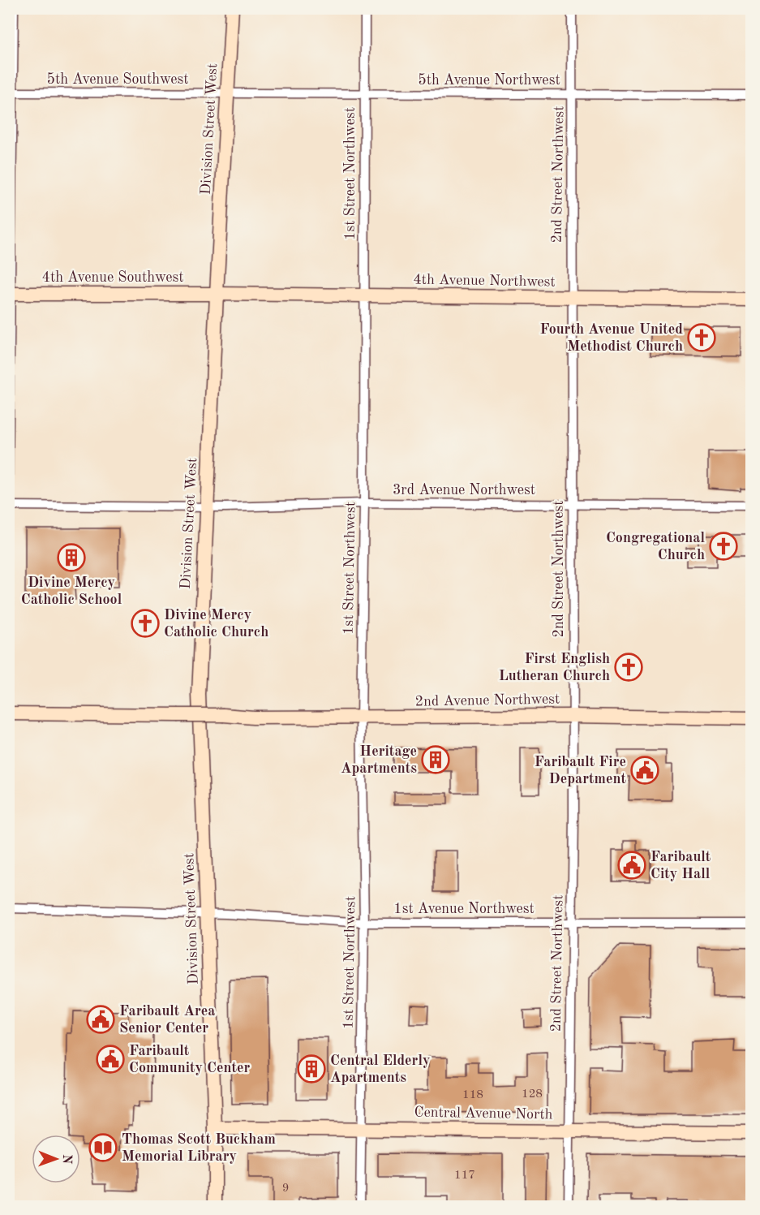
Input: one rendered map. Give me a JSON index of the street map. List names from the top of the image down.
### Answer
{
  "streets": {
    "street": [
      "5th Avenue Southwest",
      "5th Avenue Northwest",
      "Division Street West",
      "1st Street Northwest",
      "2nd Street Northwest",
      "4th Avenue Southwest",
      "4th Avenue Northwest",
      "3rd Avenue Northwest",
      "2nd Avenue Northwest",
      "1st Avenue Northwest",
      "Central Avenue North"
    ]
  },
  "crossings": [
    ["5th Avenue Southwest", "5th Avenue Northwest"],
    ["5th Avenue Southwest", "Division Street West"],
    ["5th Avenue Northwest", "Division Street West"],
    ["5th Avenue Northwest", "1st Street Northwest"],
    ["5th Avenue Northwest", "2nd Street Northwest"],
    ["Division Street West", "4th Avenue Southwest"],
    ["Division Street West", "4th Avenue Northwest"],
    ["Division Street West", "3rd Avenue Northwest"],
    ["Division Street West", "1st Avenue Northwest"],
    ["Division Street West", "Central Avenue North"],
    ["1st Street Northwest", "4th Avenue Northwest"],
    ["1st Street Northwest", "3rd Avenue Northwest"],
    ["1st Street Northwest", "2nd Avenue Northwest"],
    ["1st Street Northwest", "1st Avenue Northwest"],
    ["1st Street Northwest", "Central Avenue North"],
    ["2nd Street Northwest", "4th Avenue Northwest"],
    ["2nd Street Northwest", "3rd Avenue Northwest"],
    ["2nd Street Northwest", "2nd Avenue Northwest"],
    ["2nd Street Northwest", "1st Avenue Northwest"],
    ["2nd Street Northwest", "Central Avenue North"],
    ["4th Avenue Southwest", "4th Avenue Northwest"]
  ],
  "places": {
    "church": [
      "Fourth Avenue United Methodist Church",
      "Congregational Church",
      "Divine Mercy Catholic Church",
      "First English Lutheran Church"
    ],
    "building": ["Divine Mercy Catholic School", "Heritage Apartments", "Central Elderly Apartments"],
    "public building": [
      "Faribault Fire Department",
      "Faribault City Hall",
      "Faribault Area Senior Center",
      "Faribault Community Center"
    ],
    "library": ["Thomas Scott Buckham Memorial Library"]
  },
  "house_numbers": [
    "128",
    "118",
    "117",
    "9"
  ],
  "north": "right"
}
